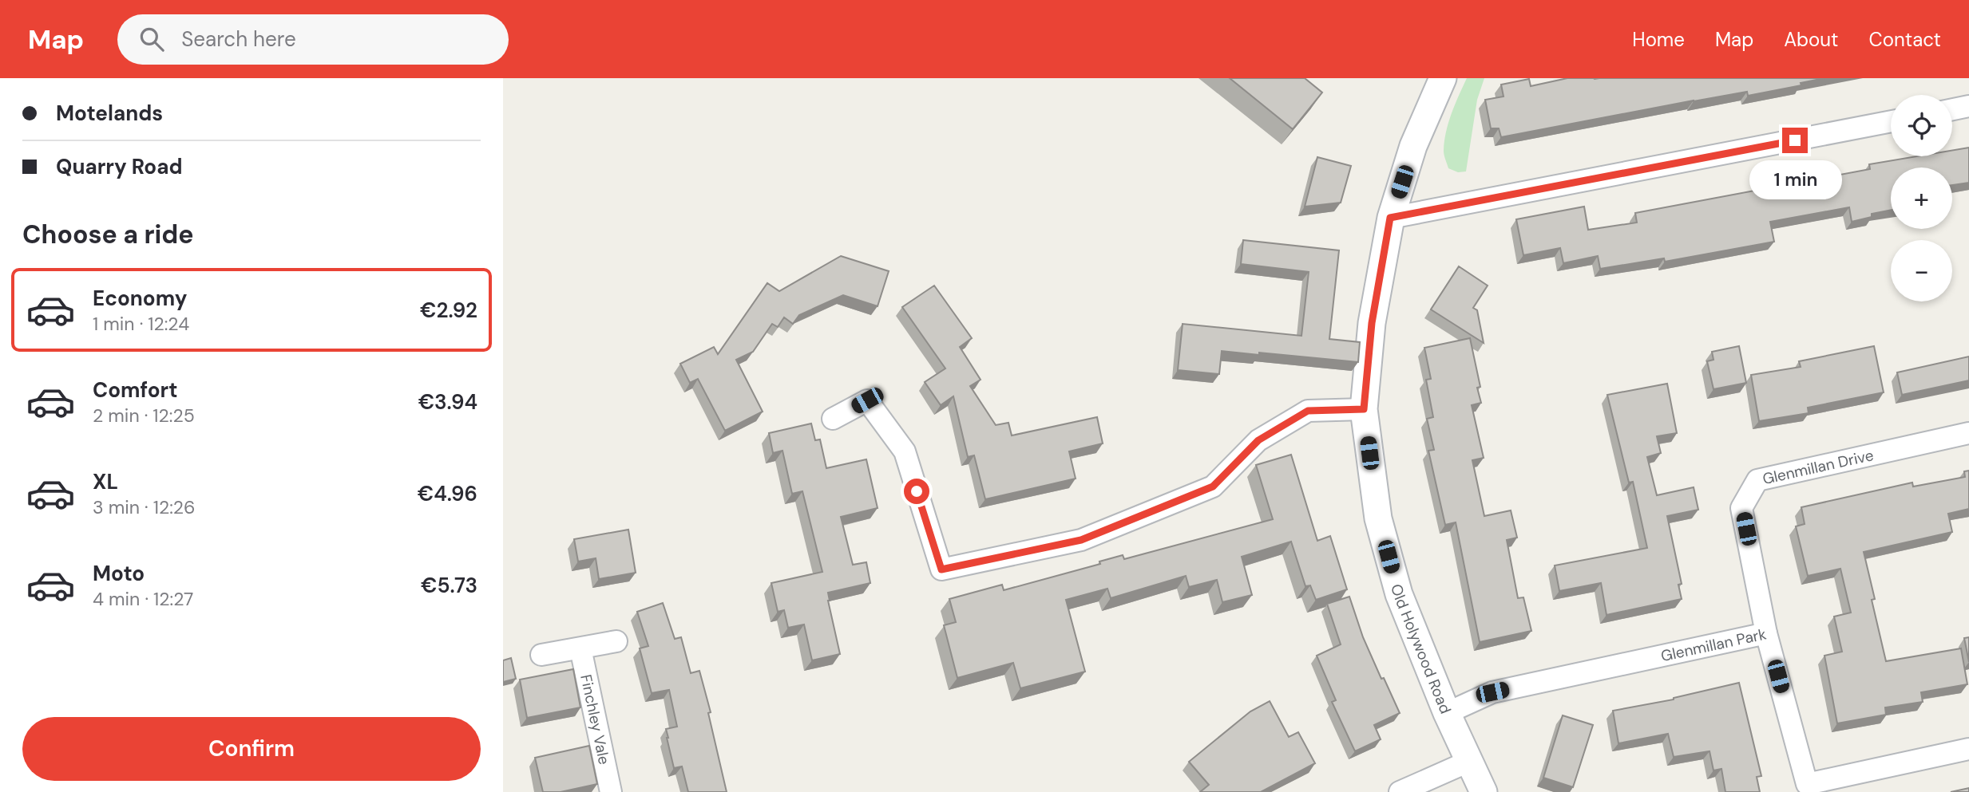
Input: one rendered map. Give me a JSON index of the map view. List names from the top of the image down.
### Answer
{
  "streets": {
    "street": [
      "Glenmillan Drive",
      "Old Holywood Road",
      "Glenmillan Park",
      "Finchley Vale"
    ]
  },
  "crossings": [
    ["Glenmillan Drive", "Glenmillan Park"],
    ["Old Holywood Road", "Glenmillan Park"]
  ],
  "page": {
    "header": "Map",
    "search": "Search here",
    "nav": [
      "Home",
      "Map",
      "About",
      "Contact"
    ],
    "banner": ["Motelands", "Quarry Road"],
    "map_buttons": ["+", "−"],
    "bubble": "1 min",
    "heading": "Choose a ride",
    "list": [
      {
        "name": "Economy",
        "note": "1 min · 12:24",
        "value": "€2.92"
      },
      {
        "name": "Comfort",
        "note": "2 min · 12:25",
        "value": "€3.94"
      },
      {
        "name": "XL",
        "note": "3 min · 12:26",
        "value": "€4.96"
      },
      {
        "name": "Moto",
        "note": "4 min · 12:27",
        "value": "€5.73"
      }
    ],
    "buttons": "Confirm"
  }
}
